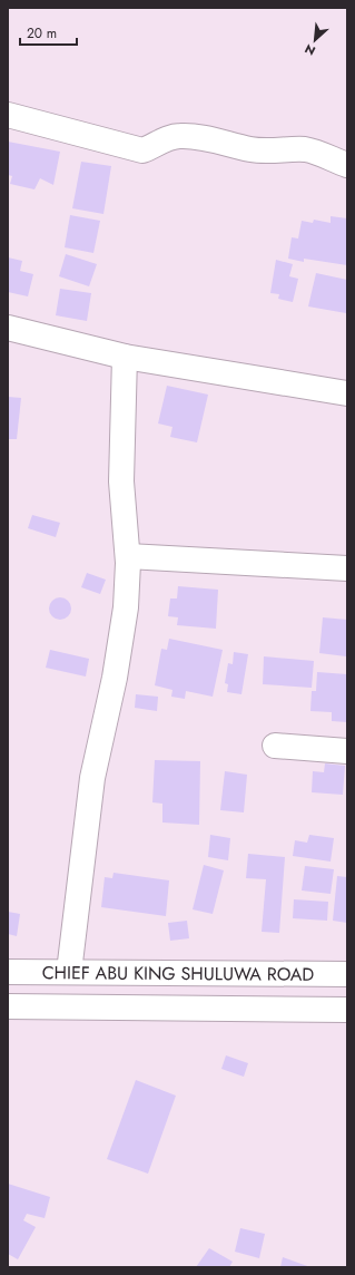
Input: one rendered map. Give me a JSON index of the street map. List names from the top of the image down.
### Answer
{
  "streets": {
    "street": ["CHIEF ABU KING SHULUWA ROAD"]
  },
  "scale_bar": "20 m",
  "north": "bottom left"
}
